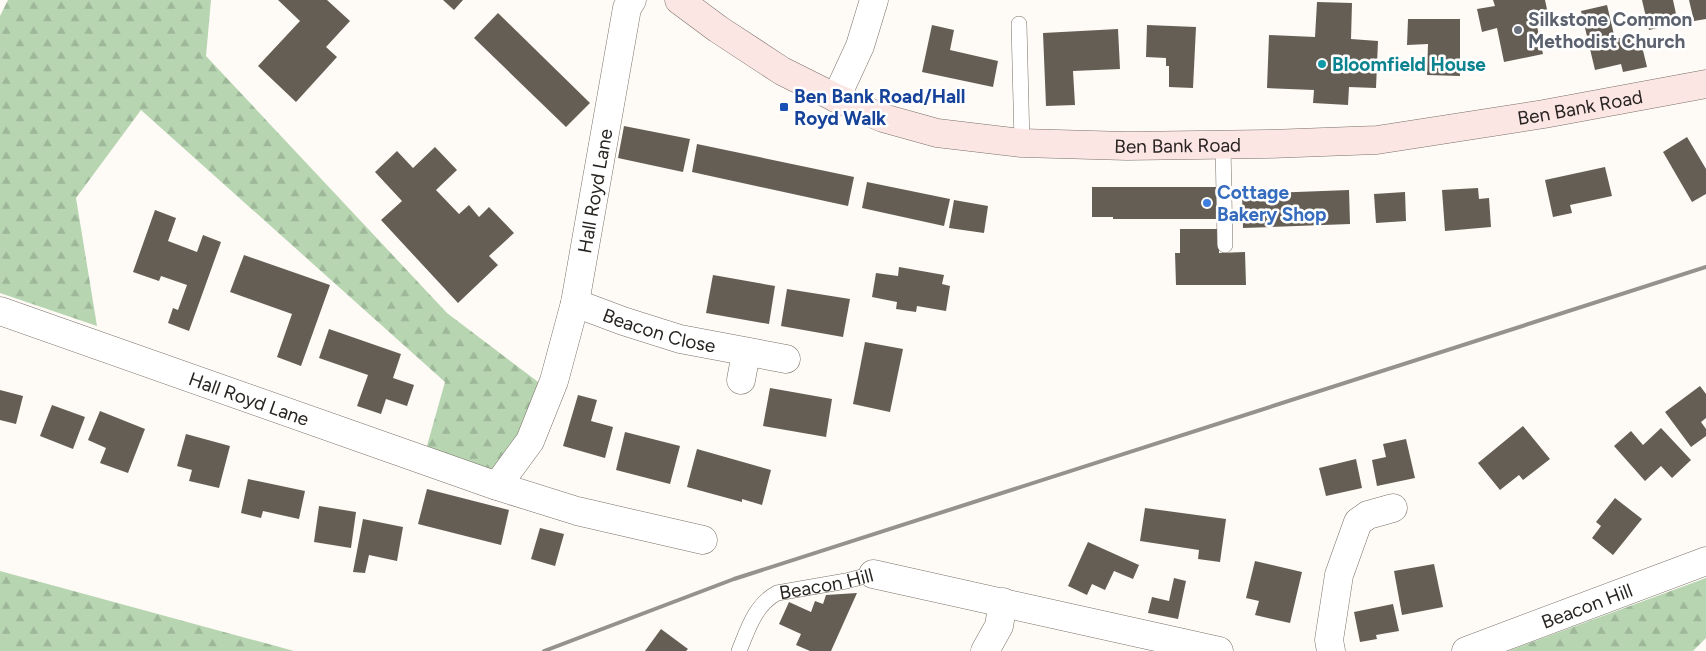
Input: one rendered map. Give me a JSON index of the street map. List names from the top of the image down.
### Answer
{
  "streets": {
    "main road": ["Ben Bank Road"],
    "street": ["Hall Royd Lane", "Beacon Close", "Beacon Hill"]
  },
  "crossings": [
    ["Hall Royd Lane", "Beacon Close"]
  ],
  "places": {
    "other": ["Silkstone Common Methodist Church", "Bloomfield House", "Cottage Bakery Shop"],
    "transit": ["Ben Bank Road/Hall Royd Walk"]
  }
}
